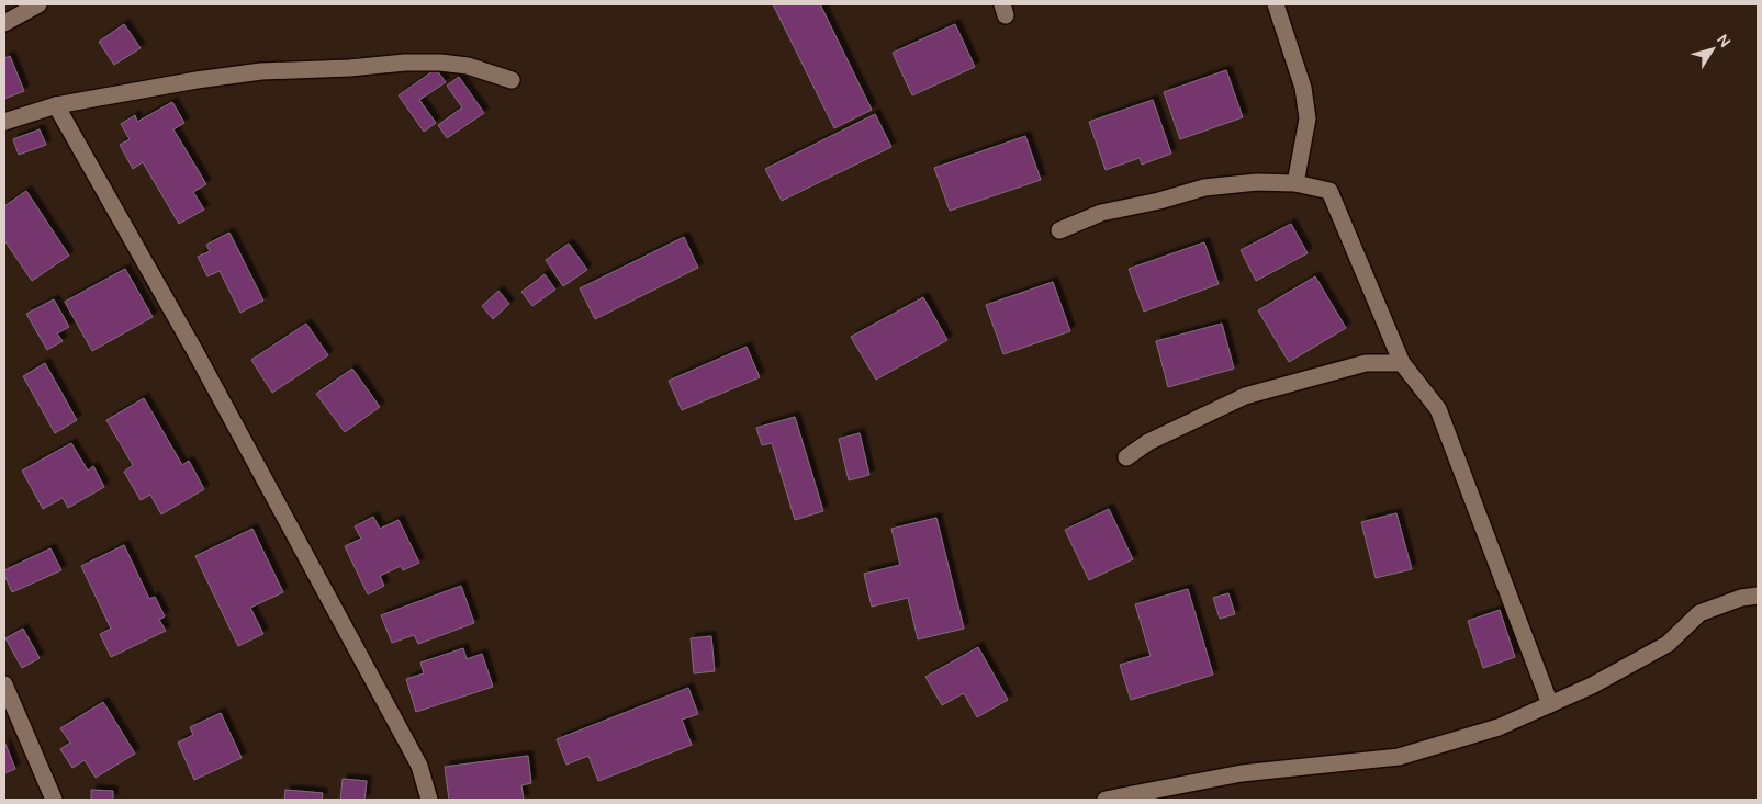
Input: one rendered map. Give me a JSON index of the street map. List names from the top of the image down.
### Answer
{
  "north": "top right"
}
